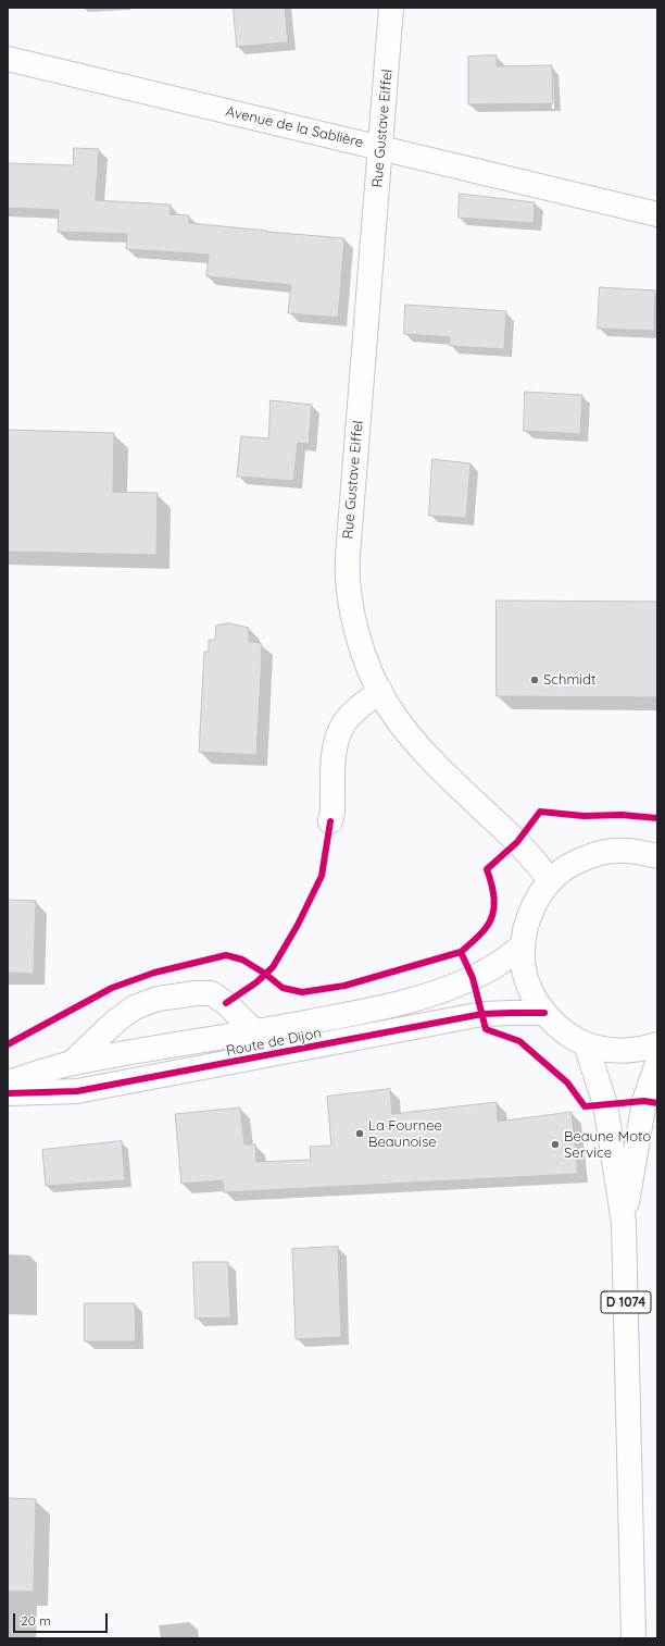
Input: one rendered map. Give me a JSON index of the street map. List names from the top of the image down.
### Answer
{
  "streets": {
    "main road": [
      "Avenue de la Sablière",
      "Rue Gustave Eiffel",
      "Route de Dijon",
      "D 1074"
    ]
  },
  "crossings": [
    ["Avenue de la Sablière", "Rue Gustave Eiffel"]
  ],
  "places": ["Schmidt", "La Fournee Beaunoise", "Beaune Moto Service"],
  "scale_bar": "20 m"
}
